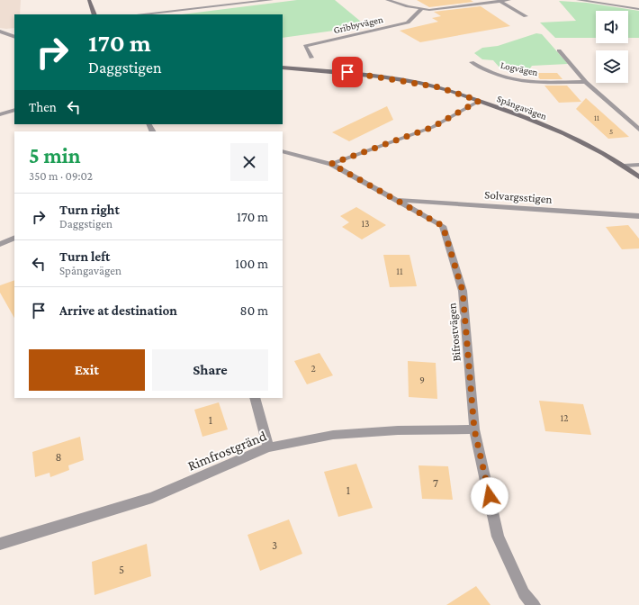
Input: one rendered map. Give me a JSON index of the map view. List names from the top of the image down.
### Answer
{
  "streets": {
    "street": [
      "Gribbyvägen",
      "Logvägen",
      "Spångavägen",
      "Solvargsstigen",
      "Bifrostvägen",
      "Rimfrostgränd"
    ]
  },
  "crossings": [
    ["Solvargsstigen", "Bifrostvägen"],
    ["Bifrostvägen", "Rimfrostgränd"]
  ],
  "house_numbers": [
    "11",
    "5",
    "13",
    "11",
    "2",
    "9",
    "12",
    "1",
    "8",
    "7",
    "1",
    "3",
    "5"
  ],
  "page": {
    "turn": ["170 m", "Daggstigen"],
    "then": "Then",
    "heading": ["5 min", "350 m · 09:02"],
    "list": [
      {
        "name": "Turn right",
        "note": "Daggstigen",
        "value": "170 m"
      },
      {
        "name": "Turn left",
        "note": "Spångavägen",
        "value": "100 m"
      },
      {
        "name": "Arrive at destination",
        "value": "80 m"
      }
    ],
    "buttons": ["Exit", "Share"]
  }
}
